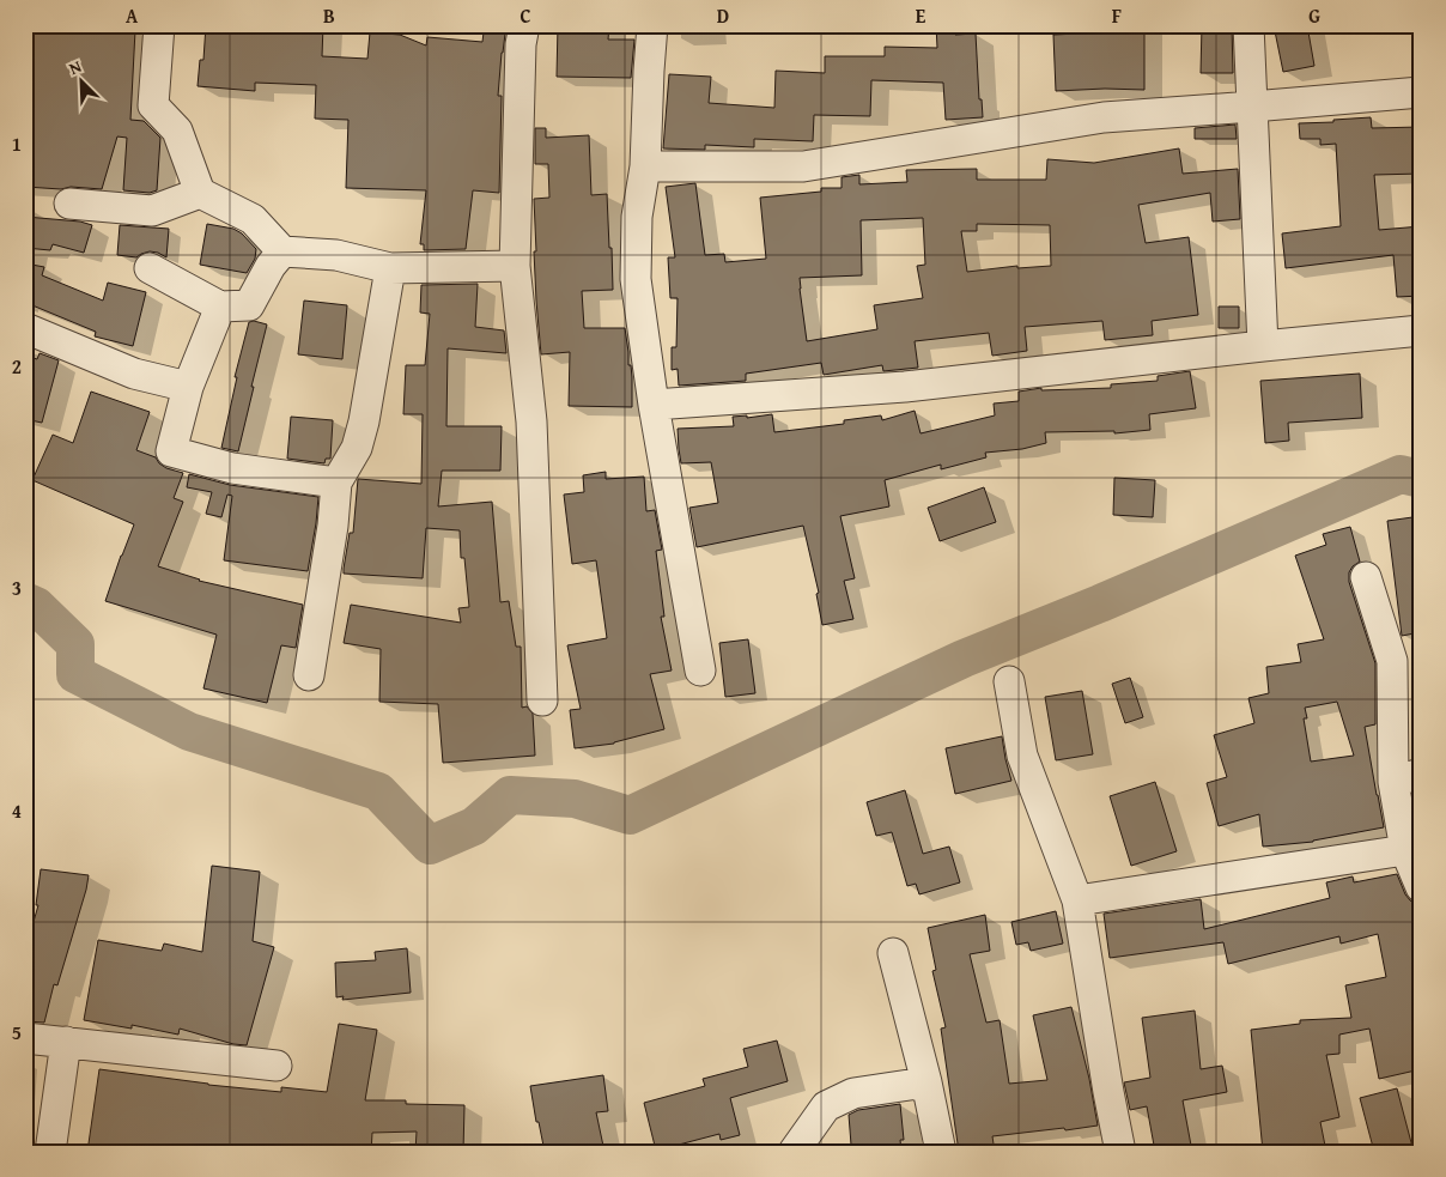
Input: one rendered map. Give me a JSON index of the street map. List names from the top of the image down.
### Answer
{
  "north": "top left",
  "grid": {
    "columns": [
      "A",
      "B",
      "C",
      "D",
      "E",
      "F",
      "G"
    ],
    "rows": [
      "1",
      "2",
      "3",
      "4",
      "5"
    ]
  }
}
